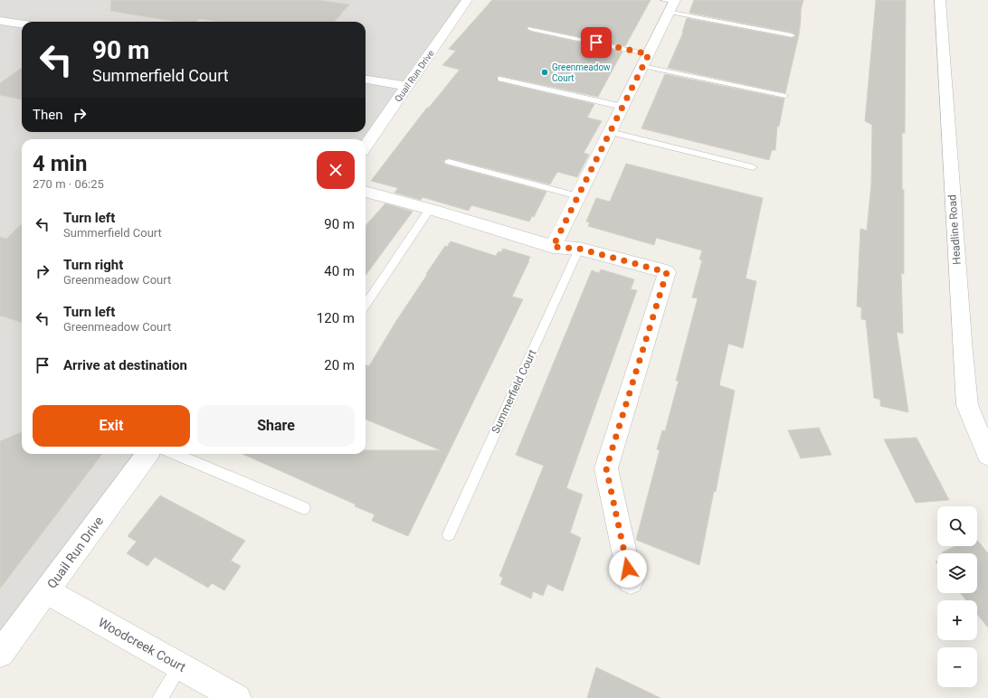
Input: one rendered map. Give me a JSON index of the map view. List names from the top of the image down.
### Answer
{
  "streets": {
    "street": ["Quail Run Drive", "Headline Road", "Woodcreek Court"],
    "lane": ["Summerfield Court"]
  },
  "crossings": [
    ["Quail Run Drive", "Woodcreek Court"]
  ],
  "places": ["Greenmeadow Court"],
  "page": {
    "turn": ["90 m", "Summerfield Court"],
    "then": "Then",
    "heading": ["4 min", "270 m · 06:25"],
    "list": [
      {
        "name": "Turn left",
        "note": "Summerfield Court",
        "value": "90 m"
      },
      {
        "name": "Turn right",
        "note": "Greenmeadow Court",
        "value": "40 m"
      },
      {
        "name": "Turn left",
        "note": "Greenmeadow Court",
        "value": "120 m"
      },
      {
        "name": "Arrive at destination",
        "value": "20 m"
      }
    ],
    "buttons": ["Exit", "Share"],
    "map_buttons": ["+", "−"]
  }
}
